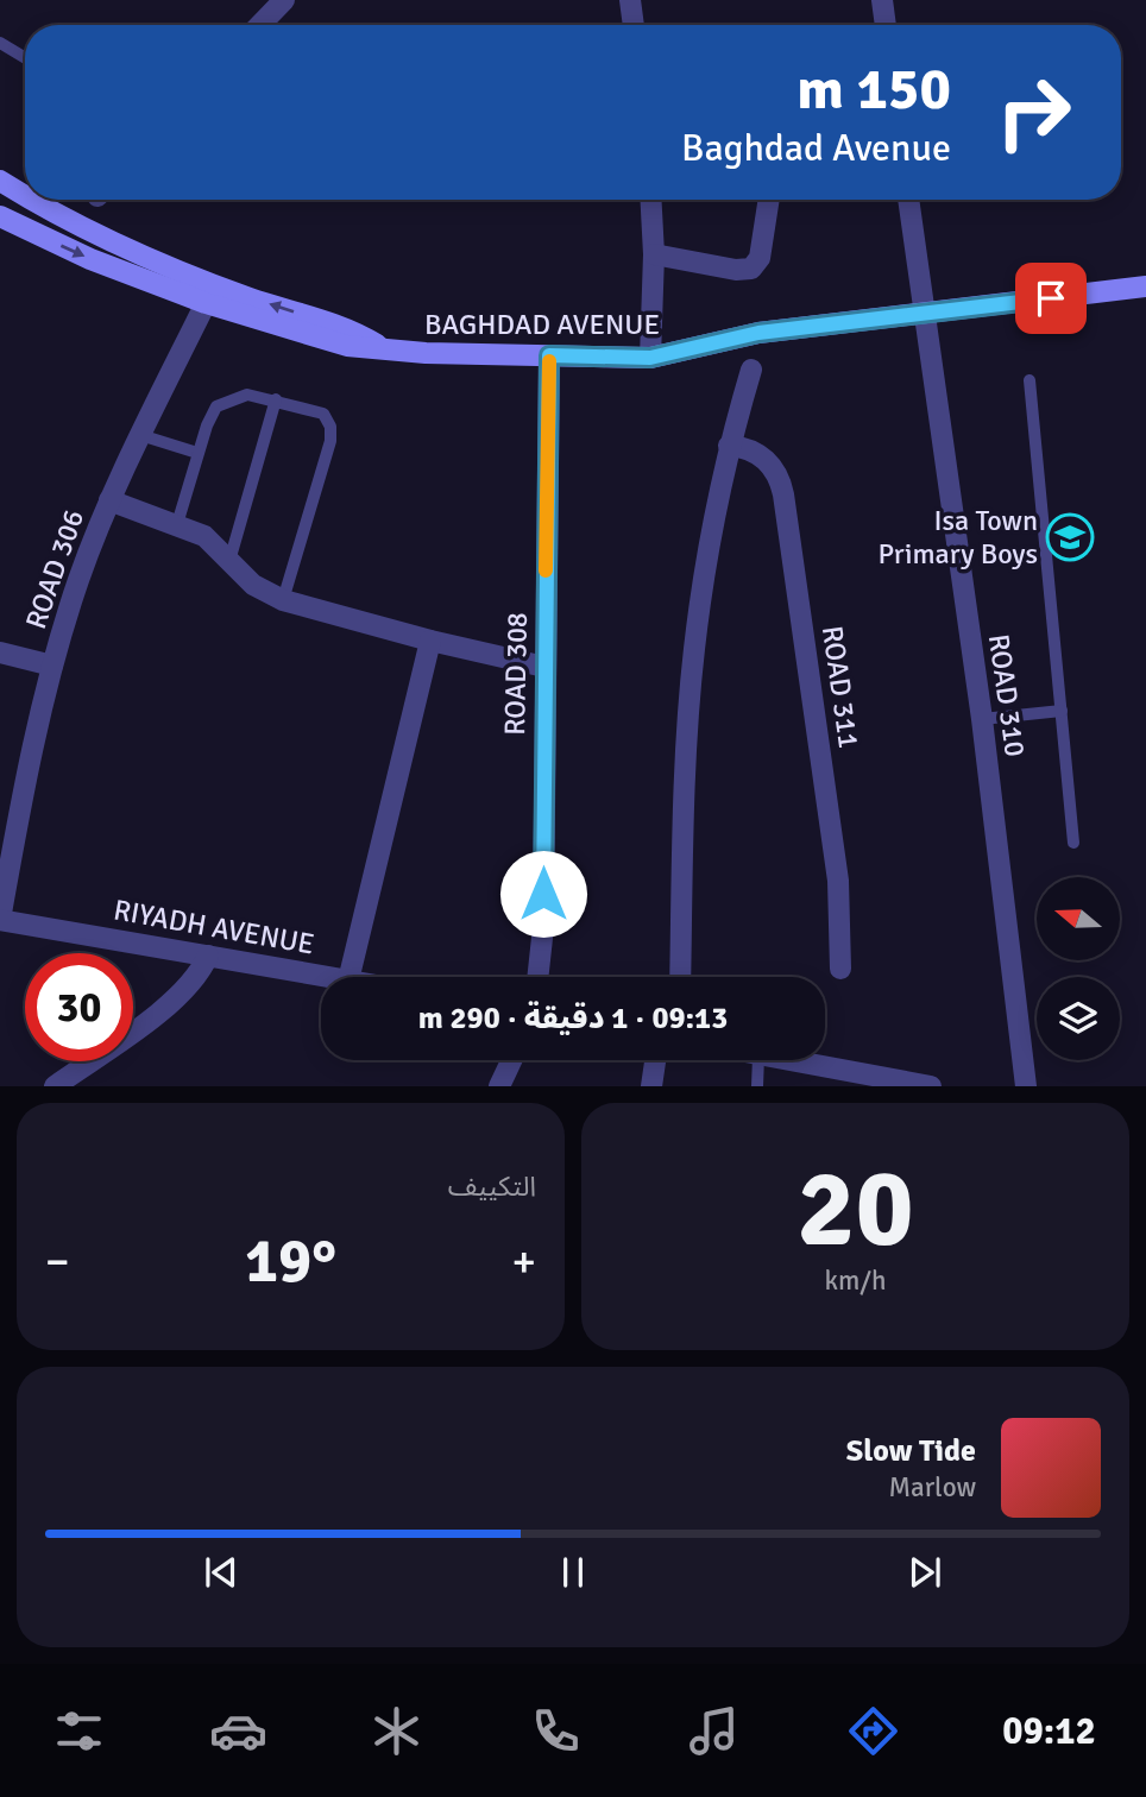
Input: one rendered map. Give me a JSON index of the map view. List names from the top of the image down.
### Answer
{
  "streets": {
    "street": [
      "BAGHDAD AVENUE",
      "ROAD 306",
      "ROAD 308",
      "ROAD 311",
      "ROAD 310",
      "RIYADH AVENUE"
    ]
  },
  "crossings": [
    ["BAGHDAD AVENUE", "ROAD 306"],
    ["BAGHDAD AVENUE", "ROAD 308"],
    ["BAGHDAD AVENUE", "ROAD 310"],
    ["ROAD 306", "RIYADH AVENUE"]
  ],
  "places": {
    "school or university": ["Isa Town Primary Boys"]
  },
  "north": "left",
  "page": {
    "turn": ["150 m", "Baghdad Avenue"],
    "limit": "30",
    "trip": "09:13 · 1 دقيقة · 290 m",
    "tile": [
      ["20", "km/h"],
      "التكييف"
    ],
    "heat": ["−", "19°", "+"],
    "song": ["Slow Tide", "Marlow"],
    "tabs": "09:12"
  }
}
